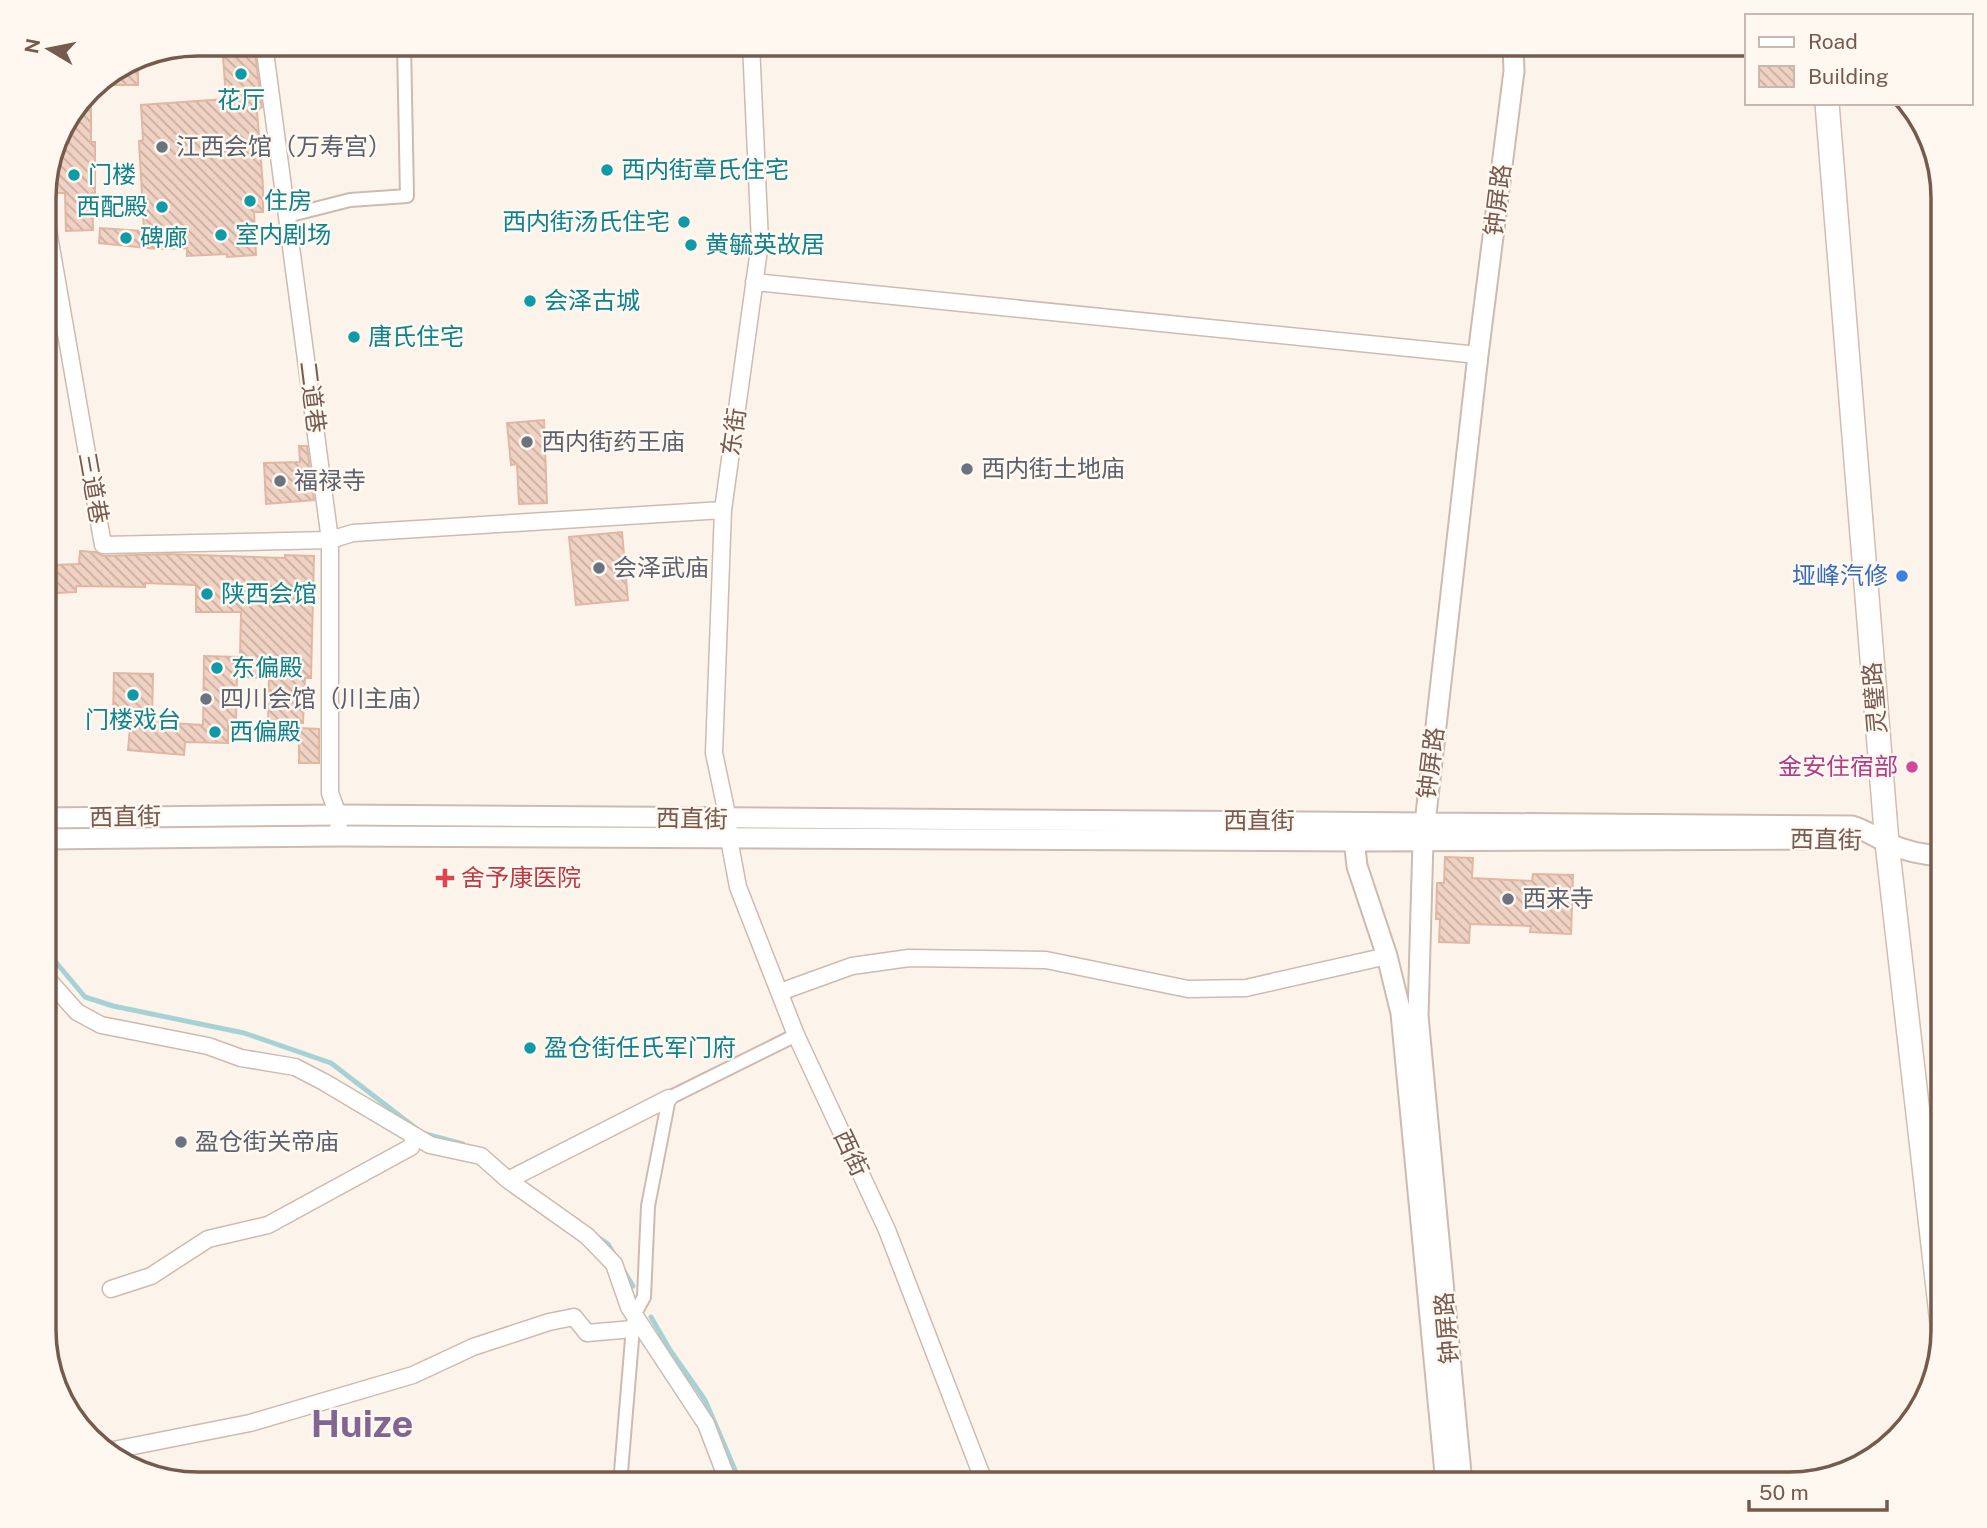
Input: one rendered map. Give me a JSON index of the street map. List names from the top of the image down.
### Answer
{
  "streets": {
    "main road": ["灵璧路"],
    "street": [
      "钟屏路",
      "二道巷",
      "东街",
      "三道巷",
      "西直街",
      "西街"
    ]
  },
  "crossings": [
    ["钟屏路", "西直街"],
    ["二道巷", "三道巷"],
    ["二道巷", "西直街"],
    ["东街", "西直街"],
    ["东街", "西街"],
    ["灵璧路", "西直街"],
    ["西直街", "西街"]
  ],
  "districts": ["Huize"],
  "places": {
    "other": [
      "花厅",
      "江西会馆（万寿宫）",
      "西内街章氏住宅",
      "门楼",
      "住房",
      "西配殿",
      "西内街汤氏住宅",
      "室内剧场",
      "碑廊",
      "黄毓英故居",
      "会泽古城",
      "唐氏住宅",
      "西内街药王庙",
      "西内街土地庙",
      "福禄寺",
      "会泽武庙",
      "垭峰汽修",
      "陕西会馆",
      "东偏殿",
      "门楼戏台",
      "四川会馆（川主庙）",
      "西偏殿",
      "金安住宿部",
      "西来寺",
      "盈仓街任氏军门府",
      "盈仓街关帝庙"
    ],
    "health": ["舍予康医院"]
  },
  "legend": ["Road", "Building"],
  "scale_bar": "50 m",
  "north": "left"
}
